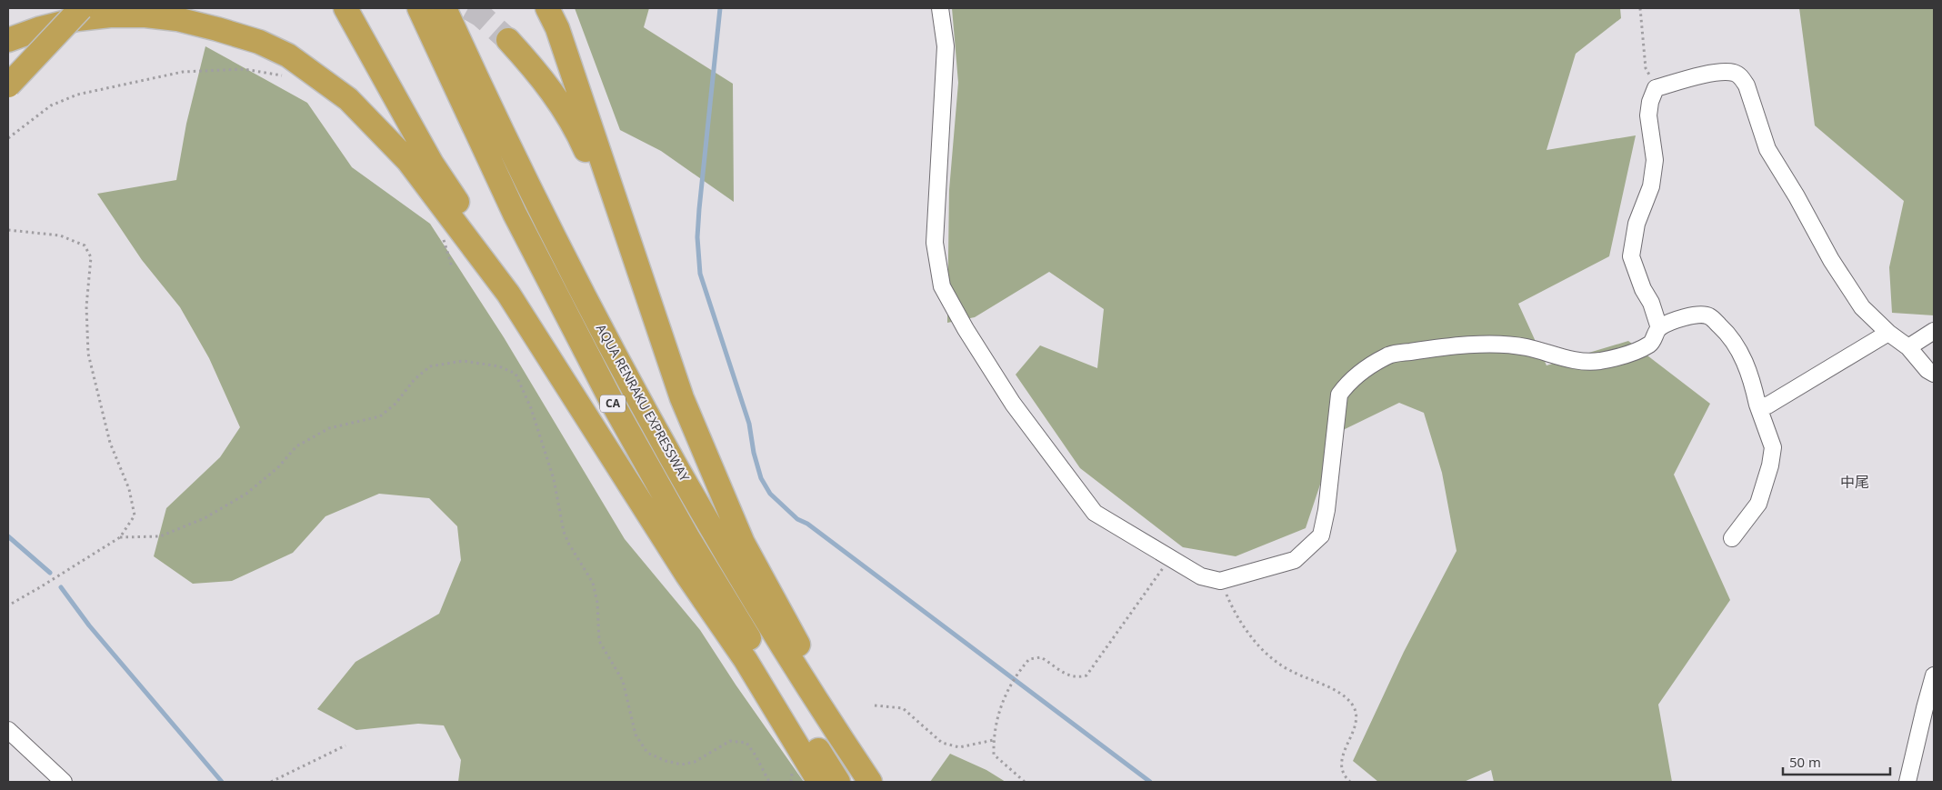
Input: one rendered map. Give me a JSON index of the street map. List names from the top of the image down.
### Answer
{
  "streets": {
    "highway": ["AQUA RENRAKU EXPRESSWAY", "CA"]
  },
  "districts": ["中尾"],
  "scale_bar": "50 m"
}
